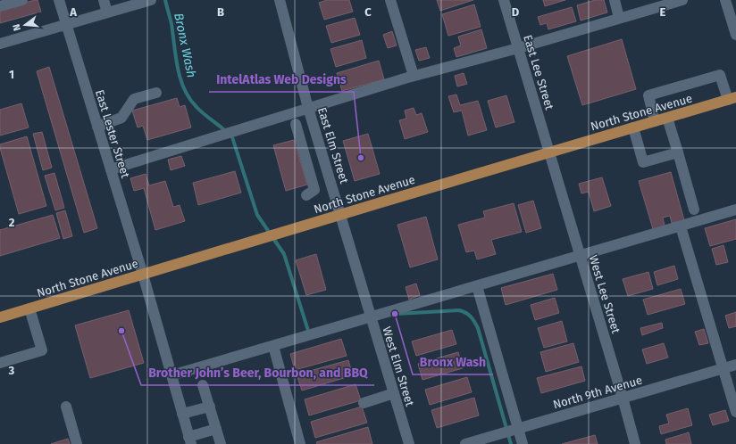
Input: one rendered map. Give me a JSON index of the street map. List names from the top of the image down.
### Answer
{
  "streets": {
    "main road": ["North Stone Avenue"],
    "street": [
      "East Lee Street",
      "East Lester Street",
      "East Elm Street",
      "West Lee Street",
      "West Elm Street",
      "North 9th Avenue"
    ]
  },
  "crossings": [
    ["East Lee Street", "North Stone Avenue"],
    ["East Lee Street", "West Lee Street"],
    ["North Stone Avenue", "East Lester Street"],
    ["North Stone Avenue", "East Elm Street"],
    ["North Stone Avenue", "West Lee Street"],
    ["North Stone Avenue", "West Elm Street"],
    ["East Elm Street", "West Elm Street"],
    ["West Lee Street", "North 9th Avenue"]
  ],
  "water": ["Bronx Wash"],
  "places": ["IntelAtlas Web Designs", "Bronx Wash", "Brother John’s Beer, Bourbon, and BBQ"],
  "north": "left",
  "grid": {
    "columns": [
      "A",
      "B",
      "C",
      "D",
      "E"
    ],
    "rows": ["1", "2", "3"]
  }
}
